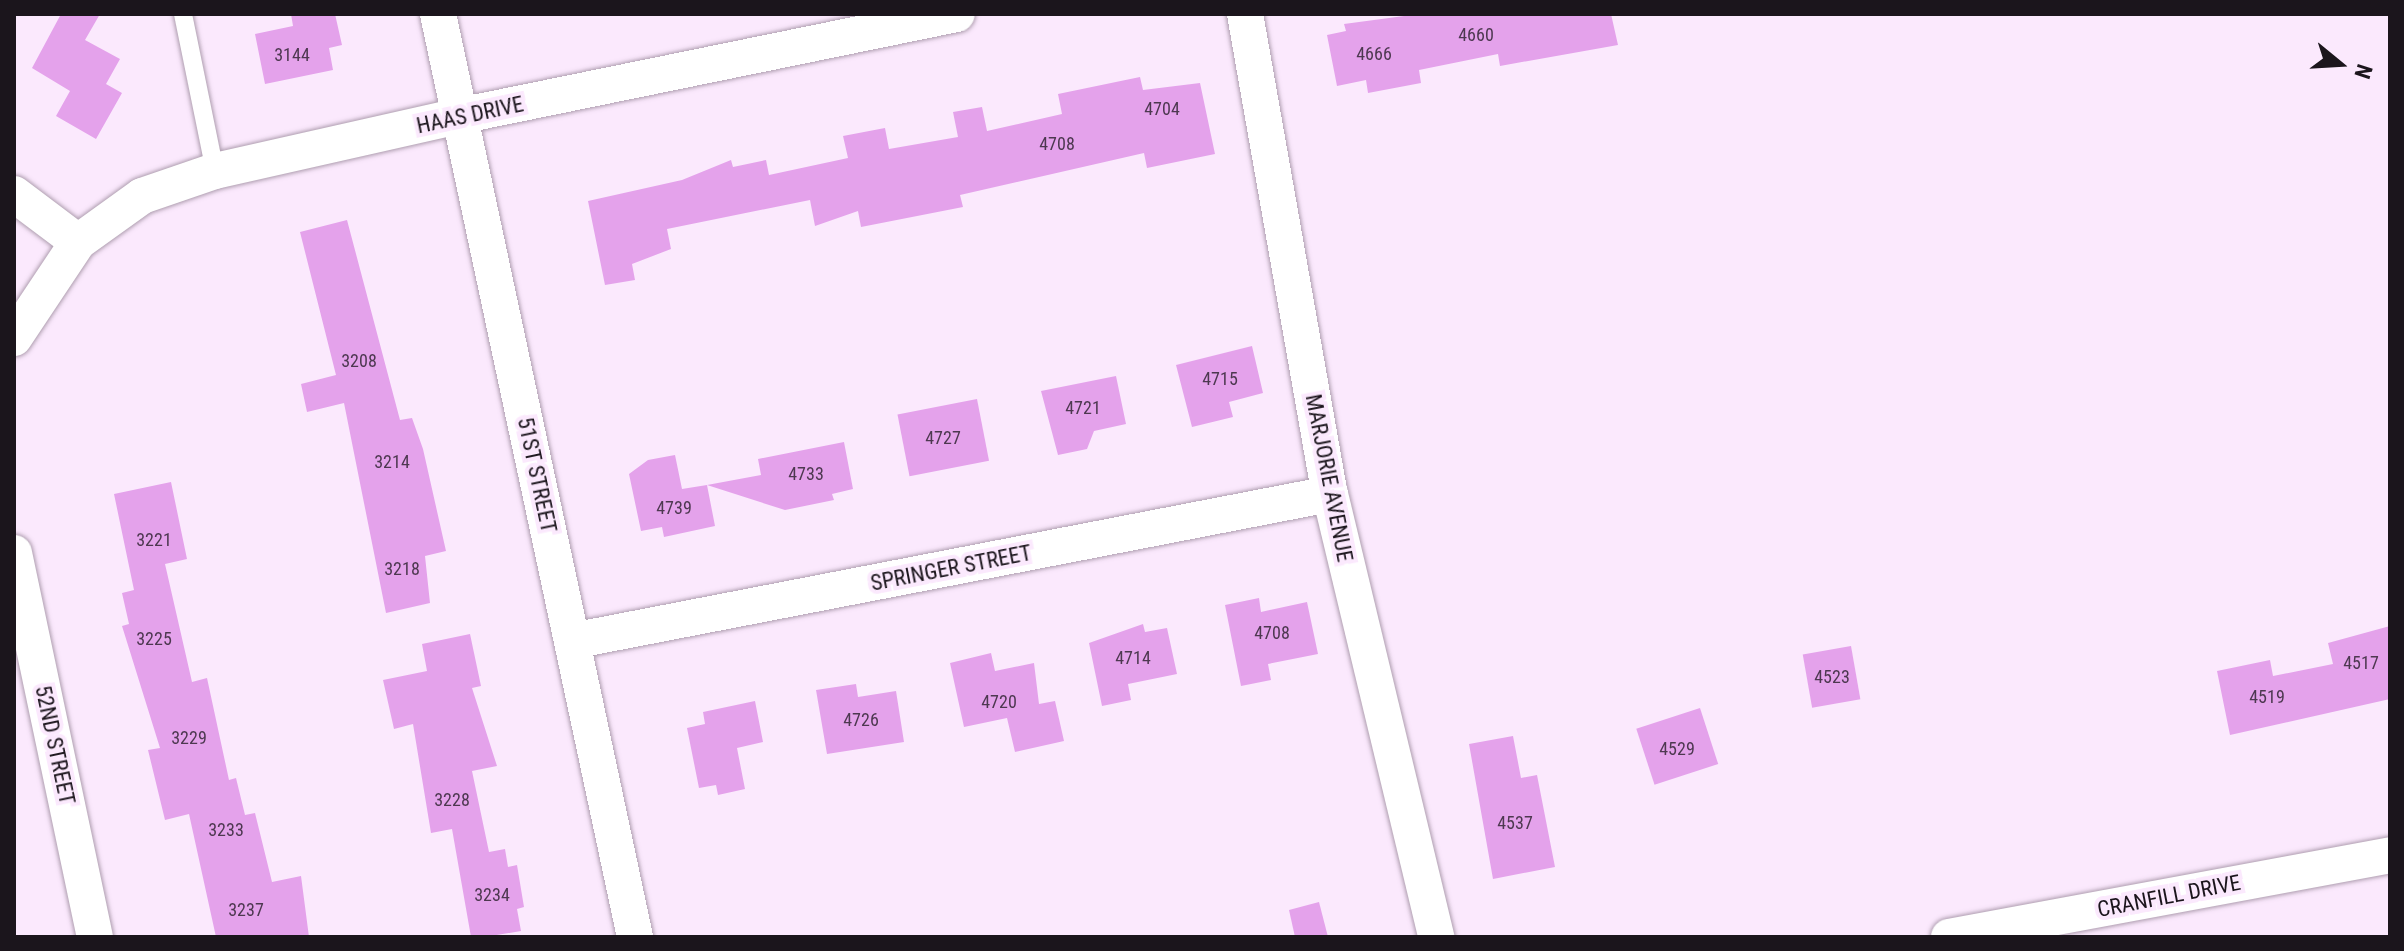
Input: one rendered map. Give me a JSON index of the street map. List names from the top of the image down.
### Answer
{
  "streets": {
    "street": [
      "HAAS DRIVE",
      "51ST STREET",
      "MARJORIE AVENUE",
      "SPRINGER STREET",
      "52ND STREET",
      "CRANFILL DRIVE"
    ]
  },
  "crossings": [
    ["HAAS DRIVE", "51ST STREET"],
    ["51ST STREET", "SPRINGER STREET"],
    ["MARJORIE AVENUE", "SPRINGER STREET"]
  ],
  "house_numbers": [
    "4660",
    "4666",
    "3144",
    "4704",
    "4708",
    "3208",
    "4715",
    "4721",
    "4727",
    "3214",
    "4733",
    "4739",
    "3221",
    "3218",
    "4708",
    "3225",
    "4714",
    "4517",
    "4523",
    "4519",
    "4720",
    "4726",
    "3229",
    "4529",
    "3228",
    "4537",
    "3233",
    "3234",
    "3237"
  ],
  "north": "right"
}
